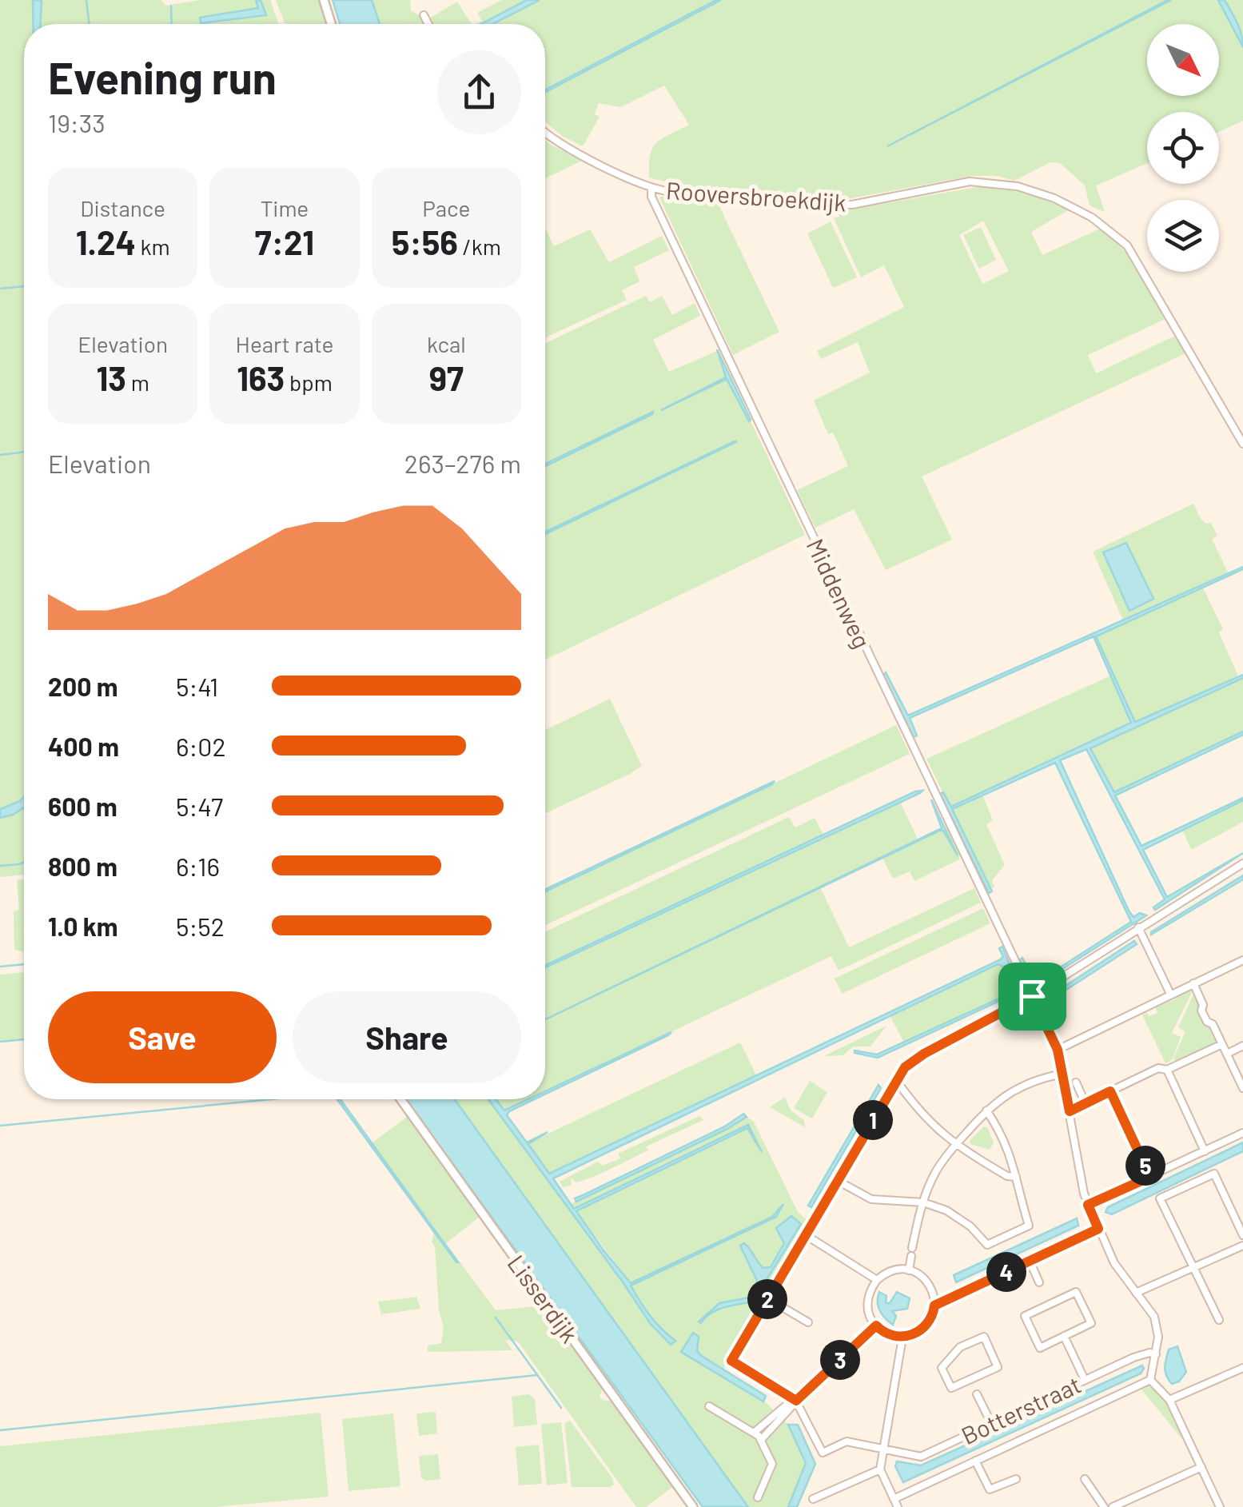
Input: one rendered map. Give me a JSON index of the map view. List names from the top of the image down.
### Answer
{
  "streets": {
    "street": [
      "Rooversbroekdijk",
      "Middenweg",
      "Lisserdijk",
      "Botterstraat"
    ]
  },
  "crossings": [
    ["Rooversbroekdijk", "Middenweg"]
  ],
  "north": "bottom right",
  "page": {
    "heading": ["Evening run", "19:33"],
    "stats": [
      ["Distance", "1.24 km"],
      ["Time", "7:21"],
      ["Pace", "5:56 /km"],
      ["Elevation", "13 m"],
      ["Heart rate", "163 bpm"],
      ["kcal", "97"]
    ],
    "chart": ["Elevation", "263–276 m"],
    "list": [
      {
        "name": "200 m",
        "note": "5:41"
      },
      {
        "name": "400 m",
        "note": "6:02"
      },
      {
        "name": "600 m",
        "note": "5:47"
      },
      {
        "name": "800 m",
        "note": "6:16"
      },
      {
        "name": "1.0 km",
        "note": "5:52"
      }
    ],
    "buttons": ["Save", "Share"],
    "pins": [
      "1",
      "5",
      "4",
      "2",
      "3"
    ]
  }
}
